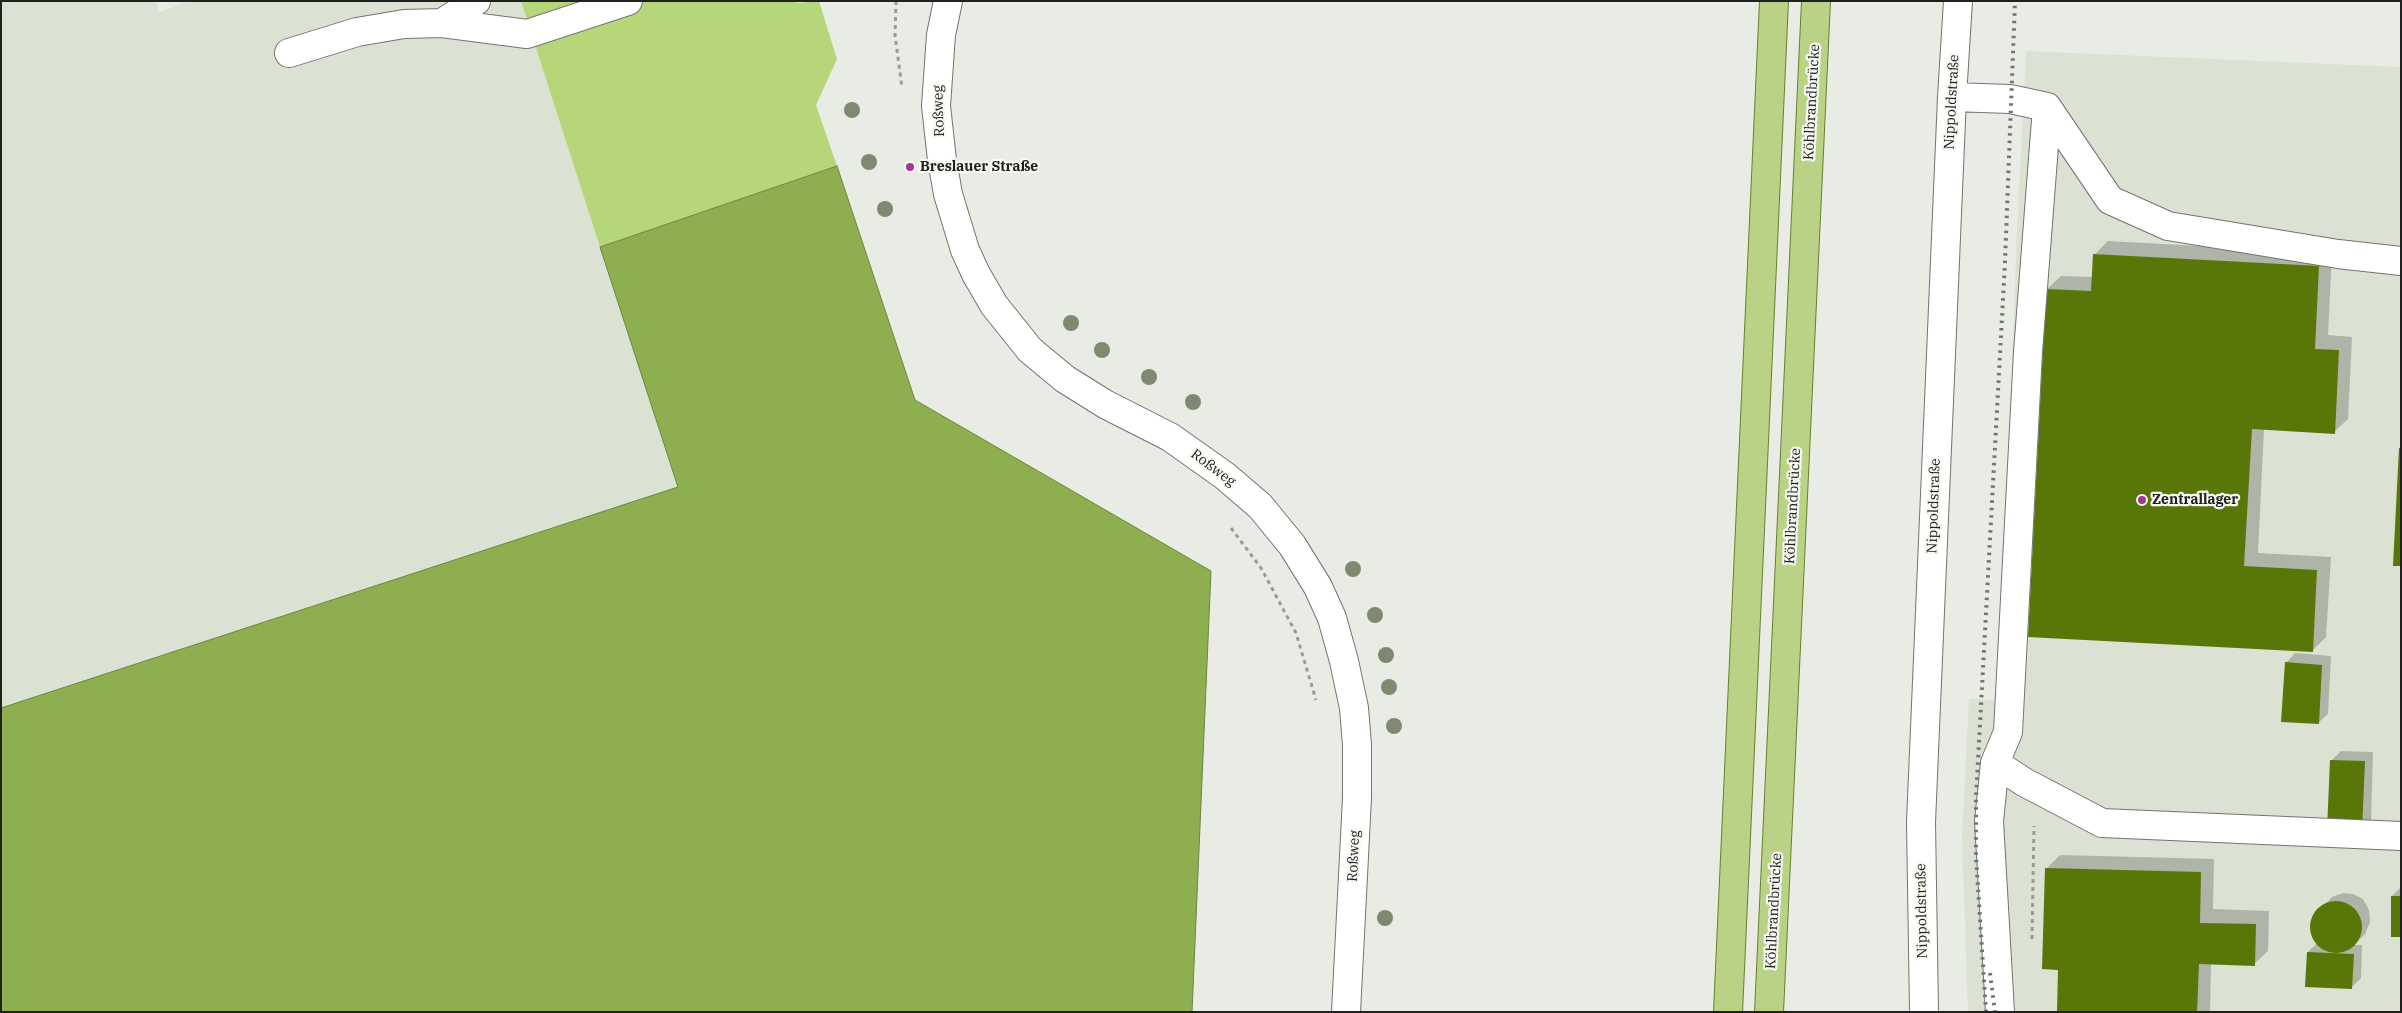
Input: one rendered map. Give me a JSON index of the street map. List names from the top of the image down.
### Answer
{
  "streets": {
    "main road": ["Köhlbrandbrücke"],
    "street": ["Nippoldstraße", "Roßweg"]
  },
  "places": ["Breslauer Straße", "Zentrallager"]
}
